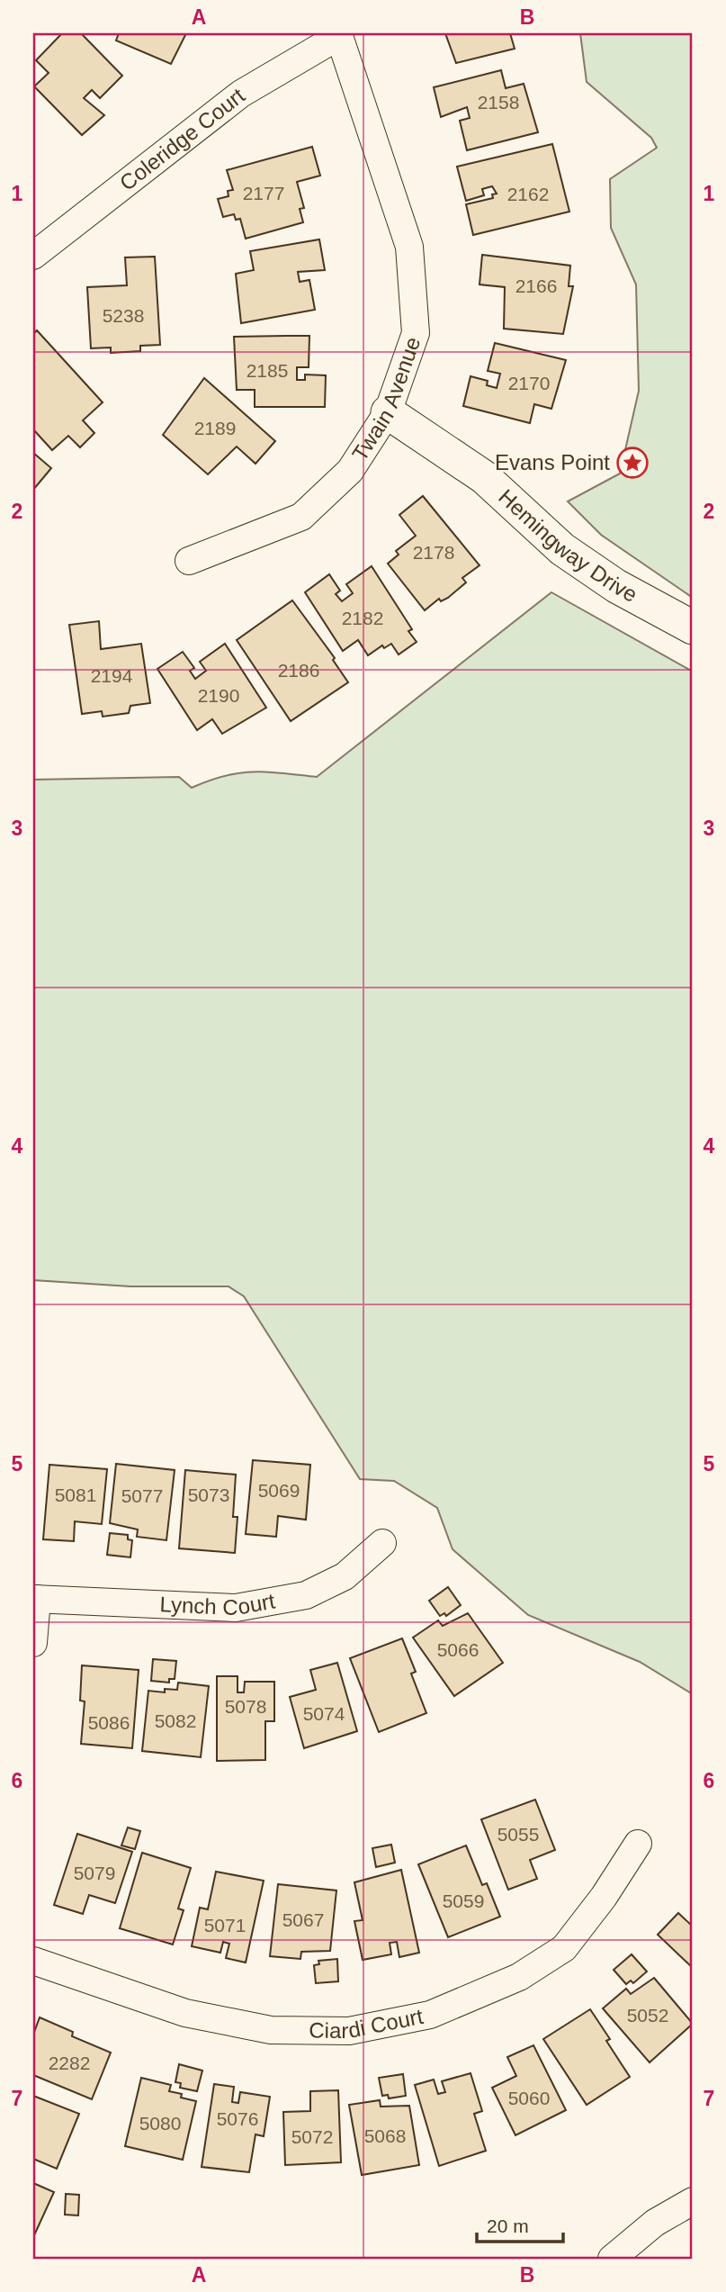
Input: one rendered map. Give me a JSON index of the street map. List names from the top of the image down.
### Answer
{
  "streets": {
    "street": [
      "Coleridge Court",
      "Twain Avenue",
      "Hemingway Drive",
      "Lynch Court",
      "Ciardi Court"
    ]
  },
  "crossings": [
    ["Coleridge Court", "Twain Avenue"],
    ["Twain Avenue", "Hemingway Drive"]
  ],
  "places": {
    "place": ["Evans Point"]
  },
  "house_numbers": [
    "2158",
    "2177",
    "2162",
    "2166",
    "5238",
    "2185",
    "2170",
    "2189",
    "2178",
    "2182",
    "2186",
    "2194",
    "2190",
    "5069",
    "5081",
    "5073",
    "5077",
    "5066",
    "5078",
    "5074",
    "5082",
    "5086",
    "5055",
    "5079",
    "5059",
    "5067",
    "5071",
    "5052",
    "2282",
    "5060",
    "5076",
    "5080",
    "5068",
    "5072"
  ],
  "scale_bar": "20 m",
  "grid": {
    "columns": ["A", "B"],
    "rows": [
      "1",
      "2",
      "3",
      "4",
      "5",
      "6",
      "7"
    ]
  }
}
